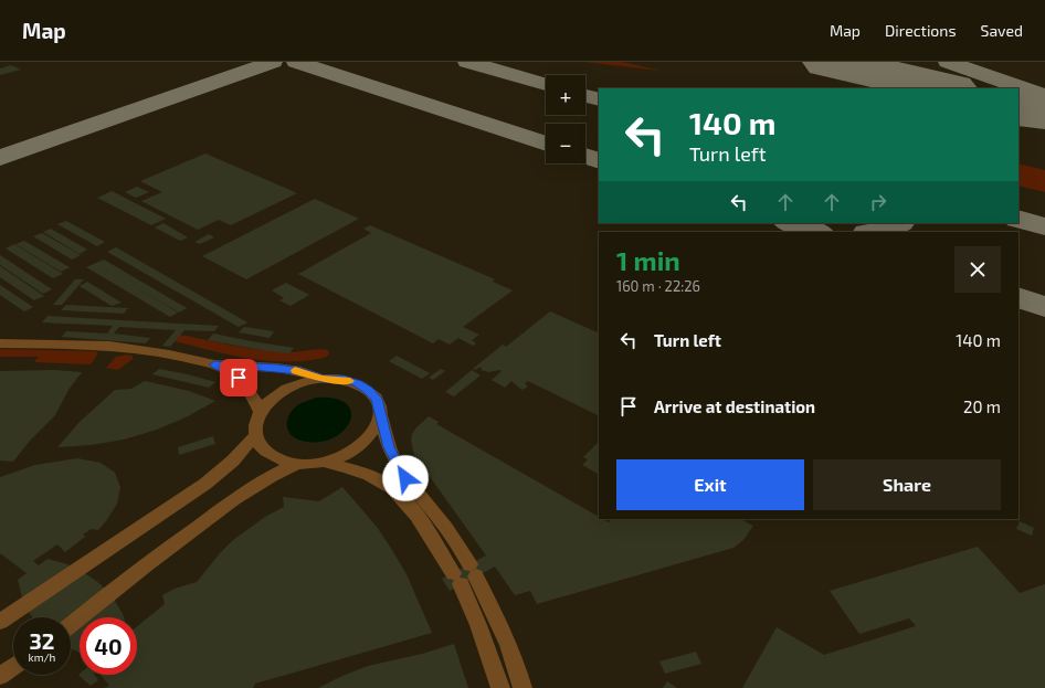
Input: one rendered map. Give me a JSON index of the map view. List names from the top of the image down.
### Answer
{
  "page": {
    "header": "Map",
    "nav": ["Map", "Directions", "Saved"],
    "map_buttons": ["+", "−"],
    "turn": ["140 m", "Turn left"],
    "heading": ["1 min", "160 m · 22:26"],
    "list": [
      {
        "name": "Turn left",
        "value": "140 m"
      },
      {
        "name": "Arrive at destination",
        "value": "20 m"
      }
    ],
    "buttons": ["Exit", "Share"],
    "speed": "32 km/h",
    "limit": "40"
  }
}
